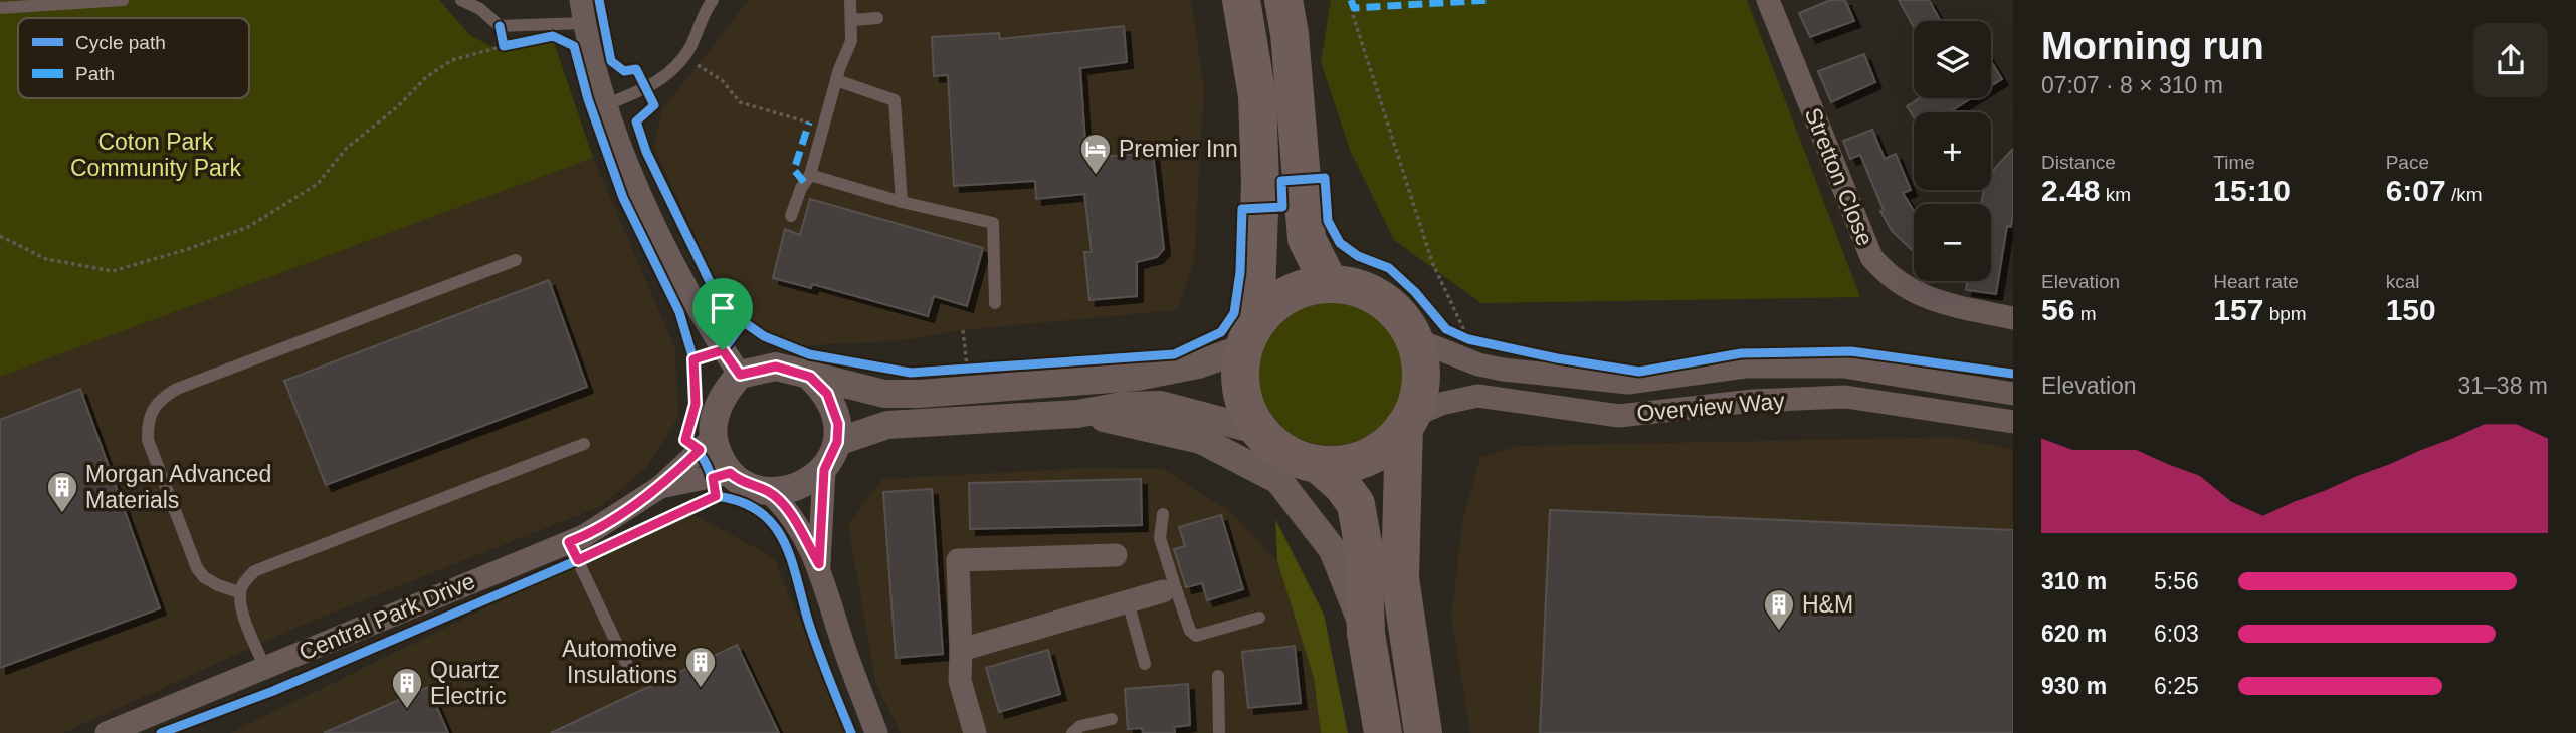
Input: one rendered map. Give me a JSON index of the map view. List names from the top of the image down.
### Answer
{
  "streets": {
    "street": ["Stretton Close", "Overview Way", "Central Park Drive"]
  },
  "parks": ["Coton Park Community Park"],
  "places": {
    "hotel": ["Premier Inn"],
    "building": [
      "Morgan Advanced Materials",
      "H&M",
      "Automotive Insulations",
      "Quartz Electric"
    ]
  },
  "legend": ["Cycle path", "Path"],
  "page": {
    "heading": ["Morning run", "07:07 · 8 × 310 m"],
    "map_buttons": ["+", "−"],
    "stats": [
      ["Distance", "2.48 km"],
      ["Time", "15:10"],
      ["Pace", "6:07 /km"],
      ["Elevation", "56 m"],
      ["Heart rate", "157 bpm"],
      ["kcal", "150"]
    ],
    "chart": ["Elevation", "31–38 m"],
    "list": [
      {
        "name": "310 m",
        "note": "5:56"
      },
      {
        "name": "620 m",
        "note": "6:03"
      },
      {
        "name": "930 m",
        "note": "6:25"
      }
    ]
  }
}
